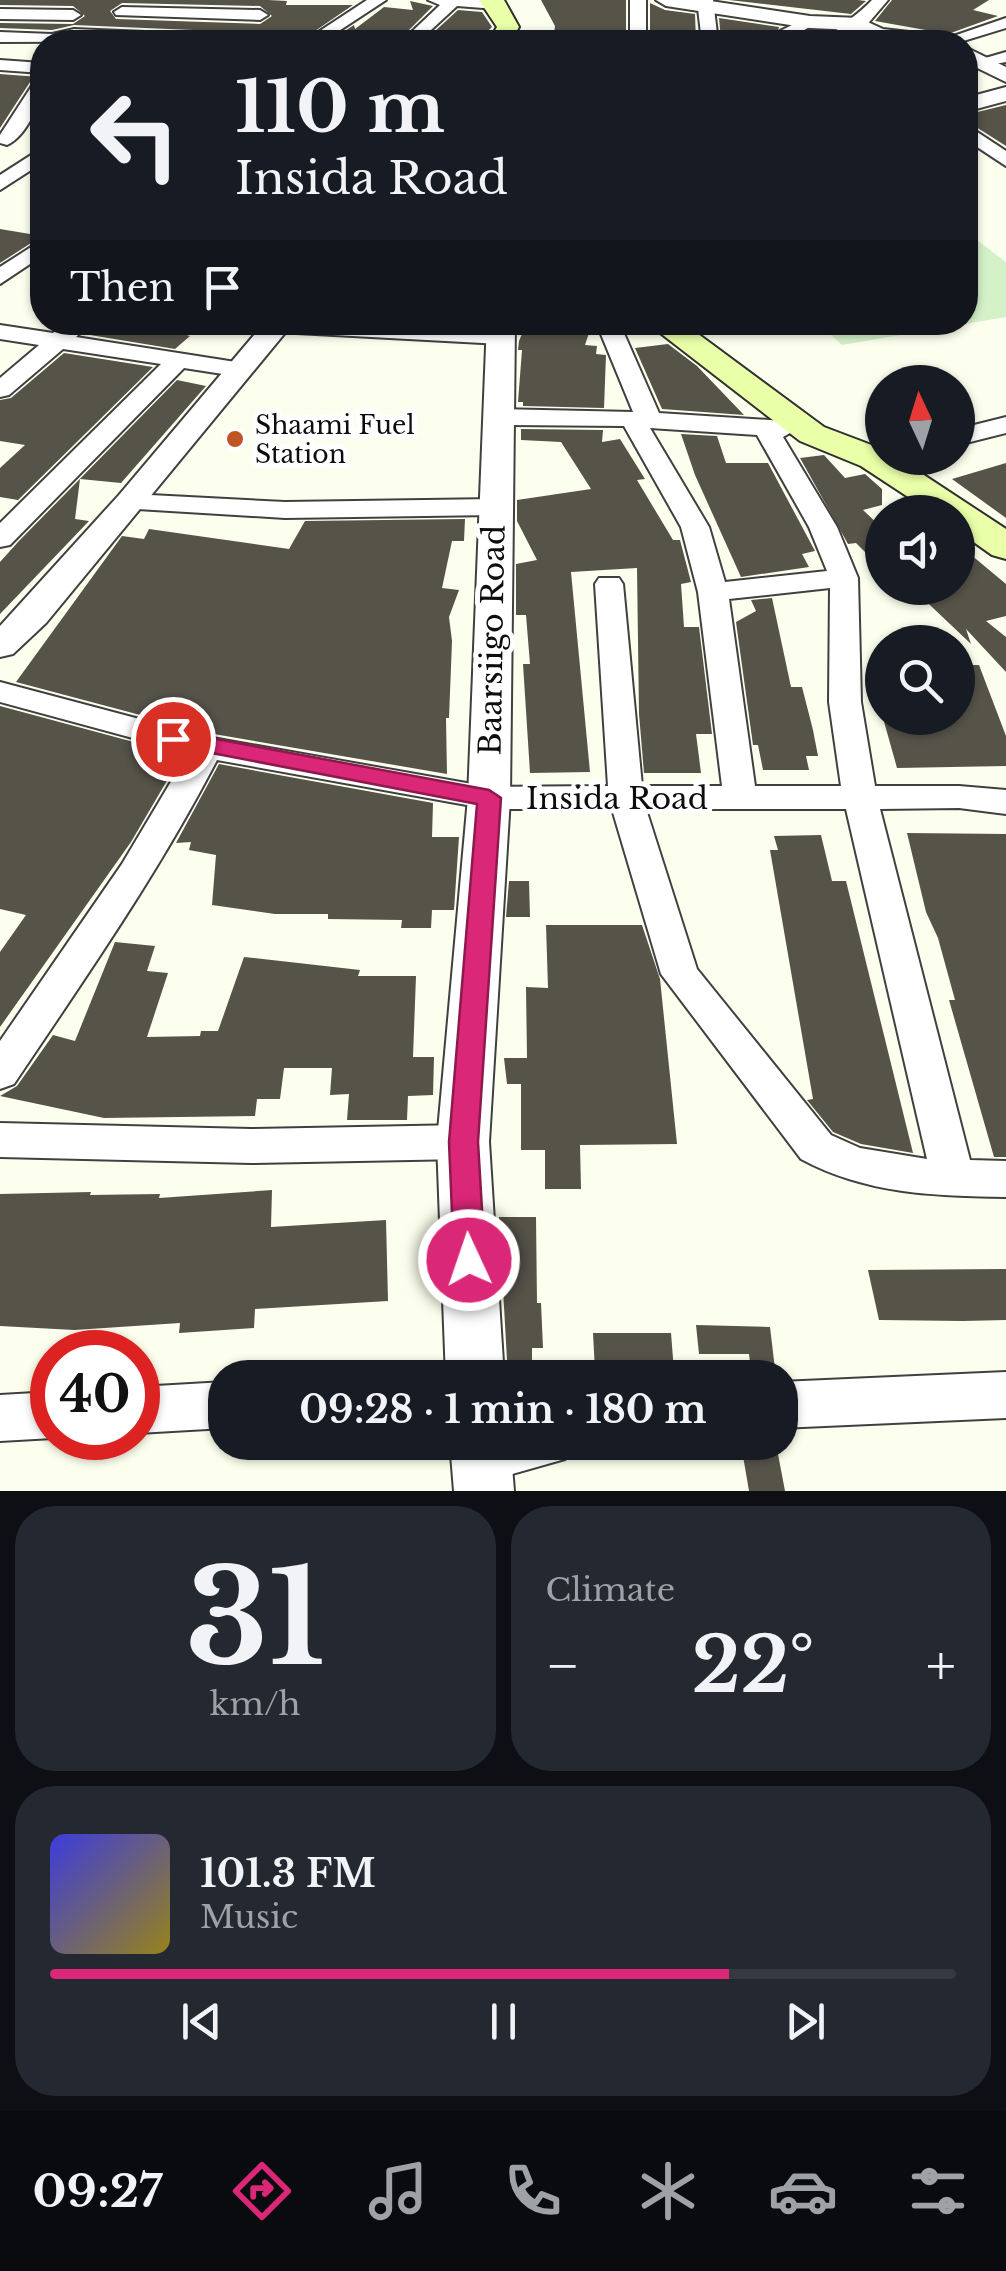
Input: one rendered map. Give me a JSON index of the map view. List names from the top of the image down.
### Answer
{
  "streets": {
    "street": ["Baarsiigo Road", "Insida Road"]
  },
  "crossings": [
    ["Baarsiigo Road", "Insida Road"]
  ],
  "places": ["Shaami Fuel Station"],
  "north": "top",
  "page": {
    "turn": ["110 m", "Insida Road"],
    "then": "Then",
    "limit": "40",
    "trip": "09:28 · 1 min · 180 m",
    "tile": [
      ["31", "km/h"],
      "Climate"
    ],
    "heat": ["−", "22°", "+"],
    "song": ["101.3 FM", "Music"],
    "tabs": "09:27"
  }
}
